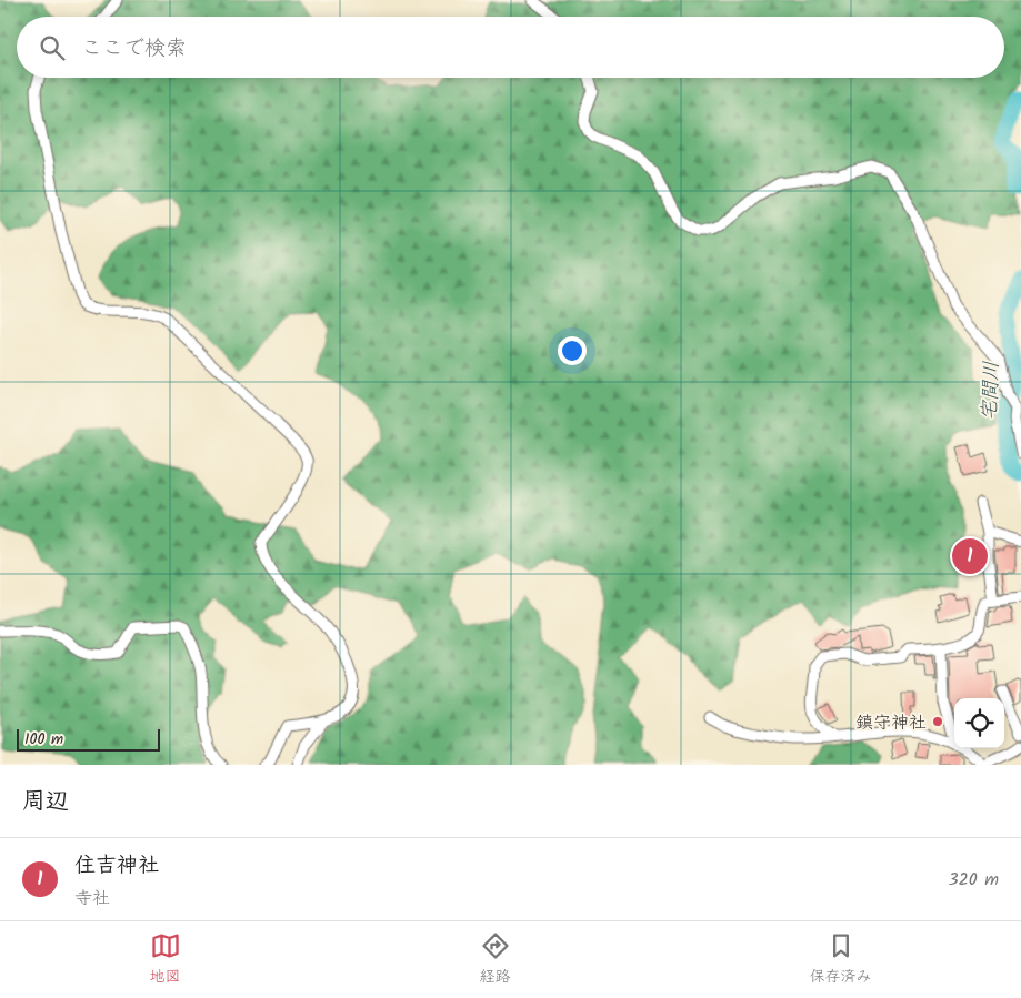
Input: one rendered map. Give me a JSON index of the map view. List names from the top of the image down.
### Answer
{
  "water": ["宅間川"],
  "places": ["鎮守神社"],
  "scale_bar": "100 m",
  "page": {
    "search": "ここで検索",
    "pins": "1",
    "scale": "100 m",
    "heading": "周辺",
    "list": [
      {
        "mark": "1",
        "name": "住吉神社",
        "note": "寺社",
        "value": "320 m"
      }
    ],
    "nav": ["地図", "経路", "保存済み"]
  }
}
